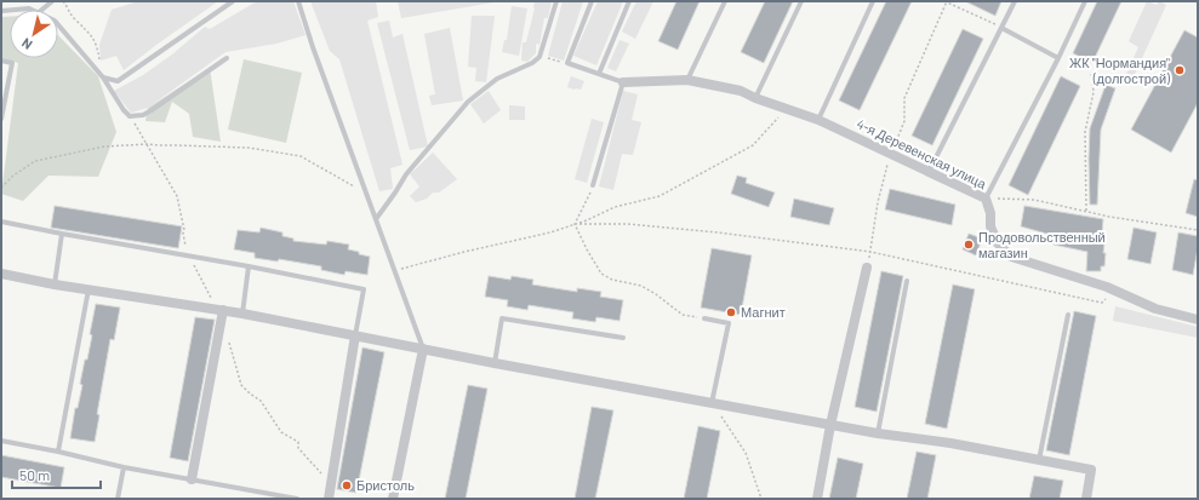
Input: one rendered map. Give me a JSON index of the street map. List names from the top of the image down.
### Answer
{
  "streets": {
    "street": ["4-я Деревенская улица"]
  },
  "places": [
    "ЖК \"Нормандия\" (долгострой)",
    "Продовольственный магазин",
    "Магнит",
    "Бристоль"
  ],
  "scale_bar": "50 m",
  "north": "bottom left"
}
